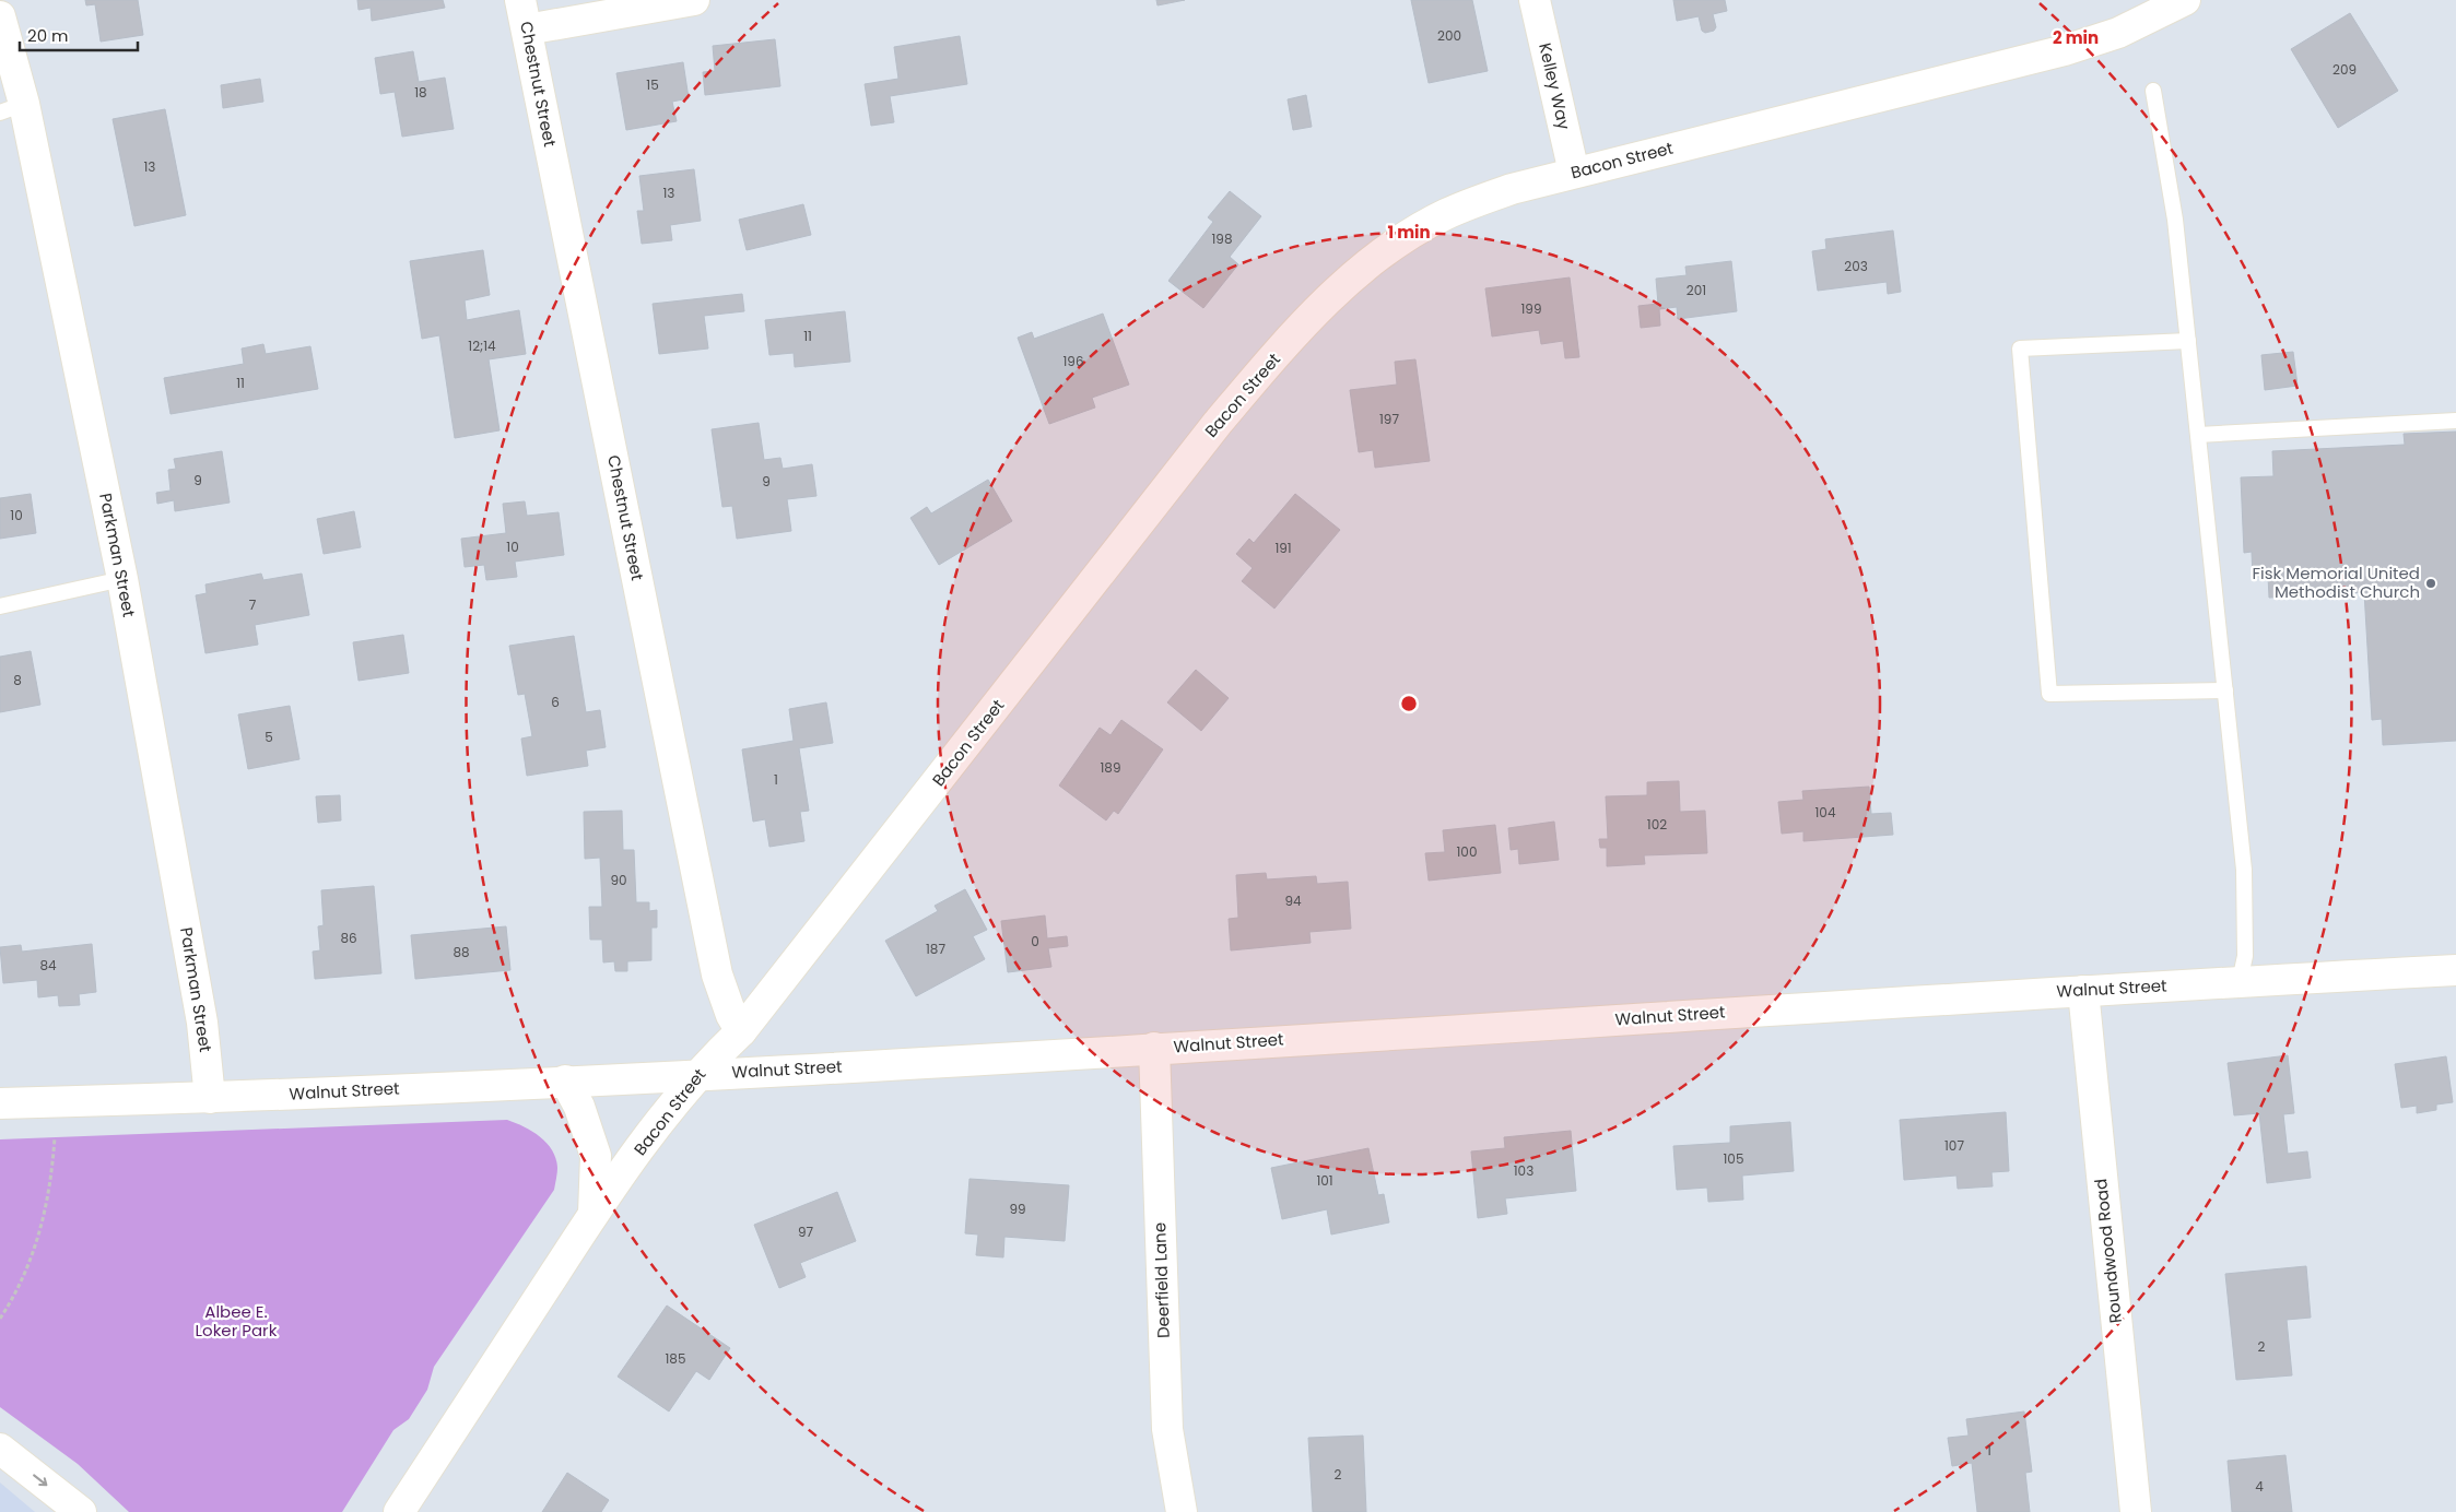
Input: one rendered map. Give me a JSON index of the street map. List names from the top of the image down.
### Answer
{
  "streets": {
    "street": [
      "Chestnut Street",
      "Kelley Way",
      "Bacon Street",
      "Parkman Street",
      "Walnut Street",
      "Roundwood Road",
      "Deerfield Lane"
    ]
  },
  "crossings": [
    ["Chestnut Street", "Bacon Street"],
    ["Kelley Way", "Bacon Street"],
    ["Bacon Street", "Walnut Street"],
    ["Parkman Street", "Walnut Street"],
    ["Walnut Street", "Roundwood Road"],
    ["Walnut Street", "Deerfield Lane"]
  ],
  "parks": ["Albee E. Loker Park"],
  "places": ["Fisk Memorial United Methodist Church"],
  "house_numbers": [
    "200",
    "209",
    "15",
    "18",
    "13",
    "13",
    "198",
    "203",
    "201",
    "199",
    "11",
    "12;14",
    "196",
    "11",
    "197",
    "9",
    "9",
    "10",
    "10",
    "191",
    "7",
    "8",
    "6",
    "5",
    "189",
    "1",
    "104",
    "102",
    "100",
    "90",
    "94",
    "86",
    "0",
    "187",
    "88",
    "84",
    "107",
    "105",
    "103",
    "101",
    "99",
    "97",
    "2",
    "185",
    "1",
    "2",
    "4"
  ],
  "scale_bar": "20 m",
  "rings": ["2 min", "1 min"]
}
